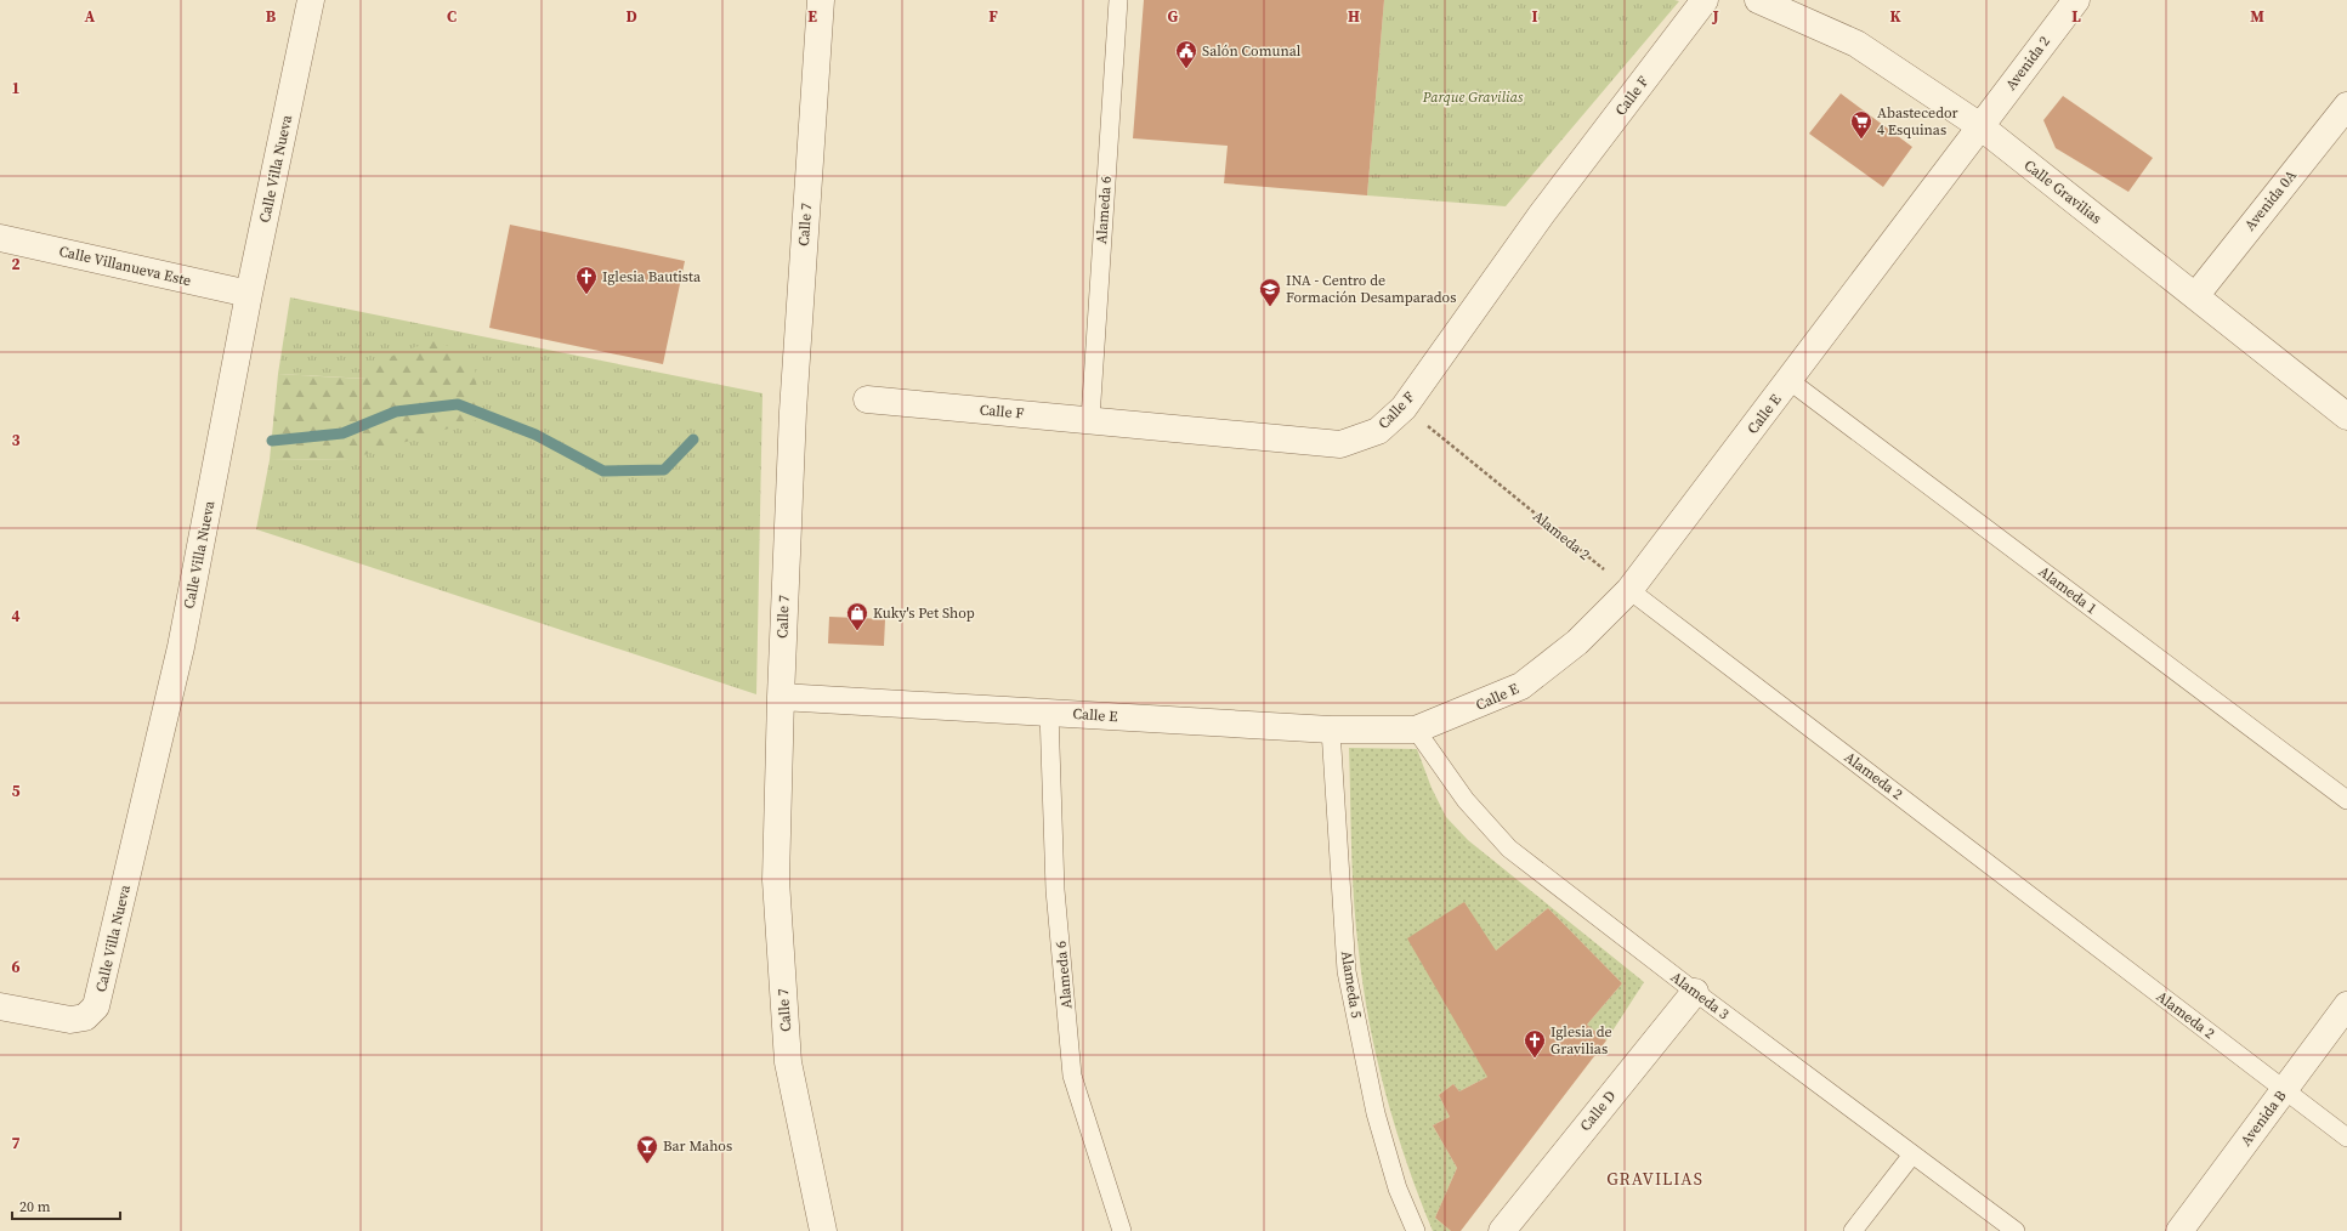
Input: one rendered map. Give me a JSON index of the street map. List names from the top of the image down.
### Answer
{
  "streets": {
    "street": [
      "Avenida 2",
      "Calle F",
      "Calle Villa Nueva",
      "Calle Gravilias",
      "Avenida 0A",
      "Calle 7",
      "Calle Villanueva Este",
      "Calle E",
      "Calle D",
      "Avenida B"
    ],
    "lane": [
      "Alameda 6",
      "Alameda 2",
      "Alameda 1",
      "Alameda 5",
      "Alameda 3"
    ]
  },
  "crossings": [
    ["Avenida 2", "Calle Gravilias"],
    ["Avenida 2", "Calle E"],
    ["Calle F", "Alameda 6"],
    ["Calle F", "Alameda 2"],
    ["Calle Villa Nueva", "Calle Villanueva Este"],
    ["Calle Gravilias", "Avenida 0A"],
    ["Calle Gravilias", "Calle E"],
    ["Alameda 6", "Calle E"],
    ["Calle 7", "Calle E"],
    ["Calle E", "Alameda 2"],
    ["Calle E", "Alameda 1"],
    ["Calle E", "Alameda 5"],
    ["Calle E", "Alameda 3"],
    ["Alameda 2", "Avenida B"],
    ["Alameda 3", "Calle D"]
  ],
  "districts": ["GRAVILIAS"],
  "parks": ["Parque Gravilias"],
  "places": {
    "public building": ["Salón Comunal"],
    "supermarket": ["Abastecedor 4 Esquinas"],
    "church": ["Iglesia Bautista", "Iglesia de Gravilias"],
    "school or university": ["INA - Centro de Formación Desamparados"],
    "shop": ["Kuky's Pet Shop"],
    "bar": ["Bar Mahos"]
  },
  "scale_bar": "20 m",
  "grid": {
    "columns": [
      "A",
      "B",
      "C",
      "D",
      "E",
      "F",
      "G",
      "H",
      "I",
      "J",
      "K",
      "L",
      "M"
    ],
    "rows": [
      "1",
      "2",
      "3",
      "4",
      "5",
      "6",
      "7"
    ]
  }
}
